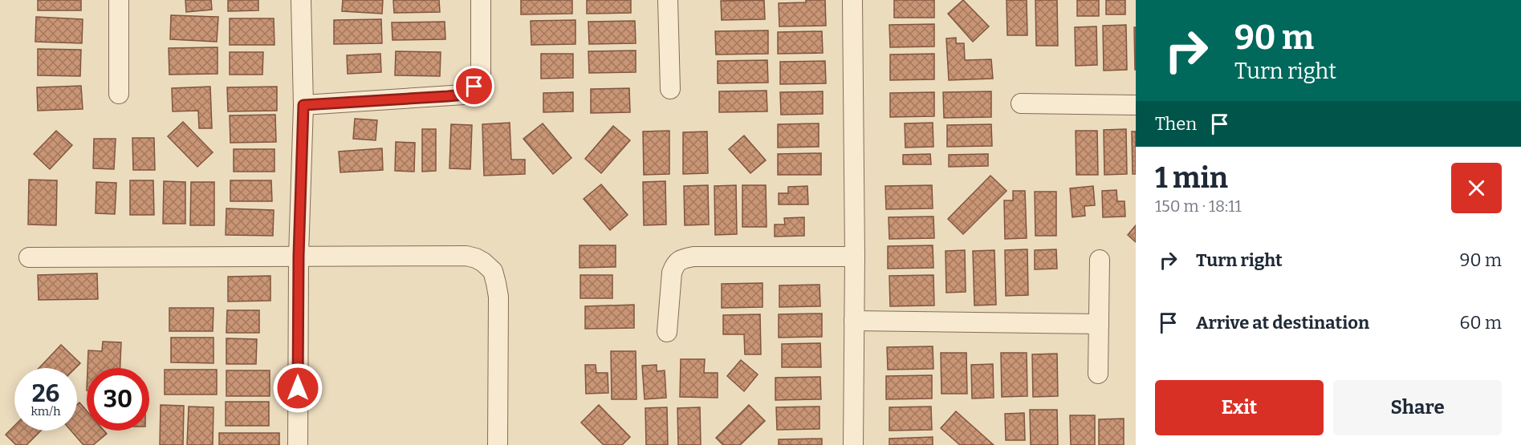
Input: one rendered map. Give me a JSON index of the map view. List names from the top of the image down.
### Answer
{
  "page": {
    "turn": ["90 m", "Turn right"],
    "then": "Then",
    "heading": ["1 min", "150 m · 18:11"],
    "list": [
      {
        "name": "Turn right",
        "value": "90 m"
      },
      {
        "name": "Arrive at destination",
        "value": "60 m"
      }
    ],
    "speed": "26 km/h",
    "limit": "30",
    "buttons": ["Exit", "Share"]
  }
}
